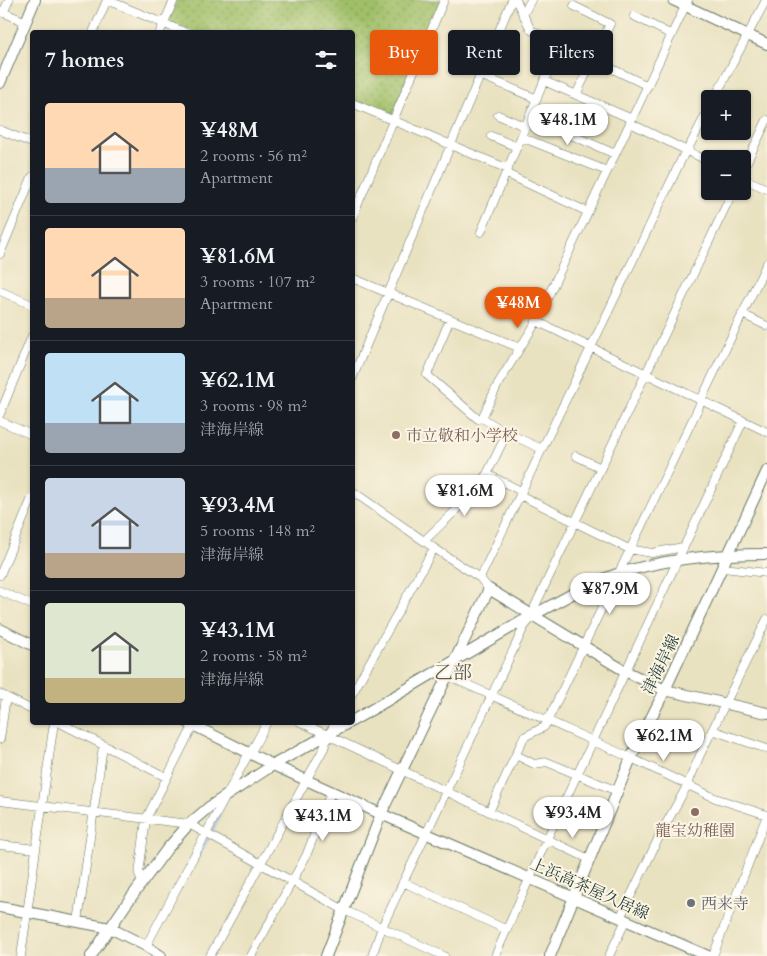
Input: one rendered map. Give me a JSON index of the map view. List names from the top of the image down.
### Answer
{
  "streets": {
    "street": ["津海岸線", "上浜高茶屋久居線"]
  },
  "crossings": [
    ["津海岸線", "上浜高茶屋久居線"]
  ],
  "districts": ["乙部"],
  "places": ["市立敬和小学校", "龍宝幼稚園", "西来寺"],
  "page": {
    "chip": ["Buy", "Rent", "Filters"],
    "heading": "7 homes",
    "map_buttons": ["+", "−"],
    "list": [
      {
        "name": "¥48M",
        "note": "2 rooms · 56 m² · Apartment"
      },
      {
        "name": "¥81.6M",
        "note": "3 rooms · 107 m² · Apartment"
      },
      {
        "name": "¥62.1M",
        "note": "3 rooms · 98 m² · 津海岸線"
      },
      {
        "name": "¥93.4M",
        "note": "5 rooms · 148 m² · 津海岸線"
      },
      {
        "name": "¥43.1M",
        "note": "2 rooms · 58 m² · 津海岸線"
      }
    ],
    "price": [
      "¥48.1M",
      "¥48M",
      "¥81.6M",
      "¥87.9M",
      "¥62.1M",
      "¥93.4M",
      "¥43.1M"
    ]
  }
}
